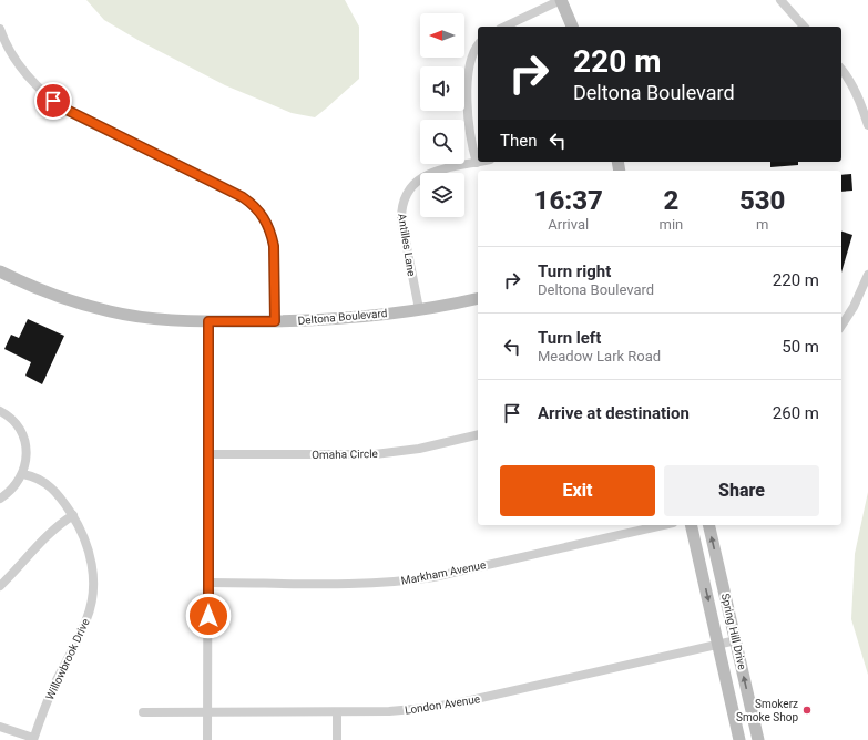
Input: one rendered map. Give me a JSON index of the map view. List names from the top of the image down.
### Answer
{
  "streets": {
    "main road": ["Deltona Boulevard", "Spring Hill Drive"],
    "street": [
      "Antilles Lane",
      "Omaha Circle",
      "Markham Avenue",
      "Willowbrook Drive",
      "London Avenue"
    ]
  },
  "crossings": [
    ["Antilles Lane", "Deltona Boulevard"],
    ["Spring Hill Drive", "London Avenue"]
  ],
  "places": ["Smokerz Smoke Shop"],
  "north": "left",
  "page": {
    "turn": ["220 m", "Deltona Boulevard"],
    "then": "Then",
    "eta": [
      "16:37",
      "Arrival",
      "2",
      "min",
      "530",
      "m"
    ],
    "list": [
      {
        "name": "Turn right",
        "note": "Deltona Boulevard",
        "value": "220 m"
      },
      {
        "name": "Turn left",
        "note": "Meadow Lark Road",
        "value": "50 m"
      },
      {
        "name": "Arrive at destination",
        "value": "260 m"
      }
    ],
    "buttons": ["Exit", "Share"]
  }
}
